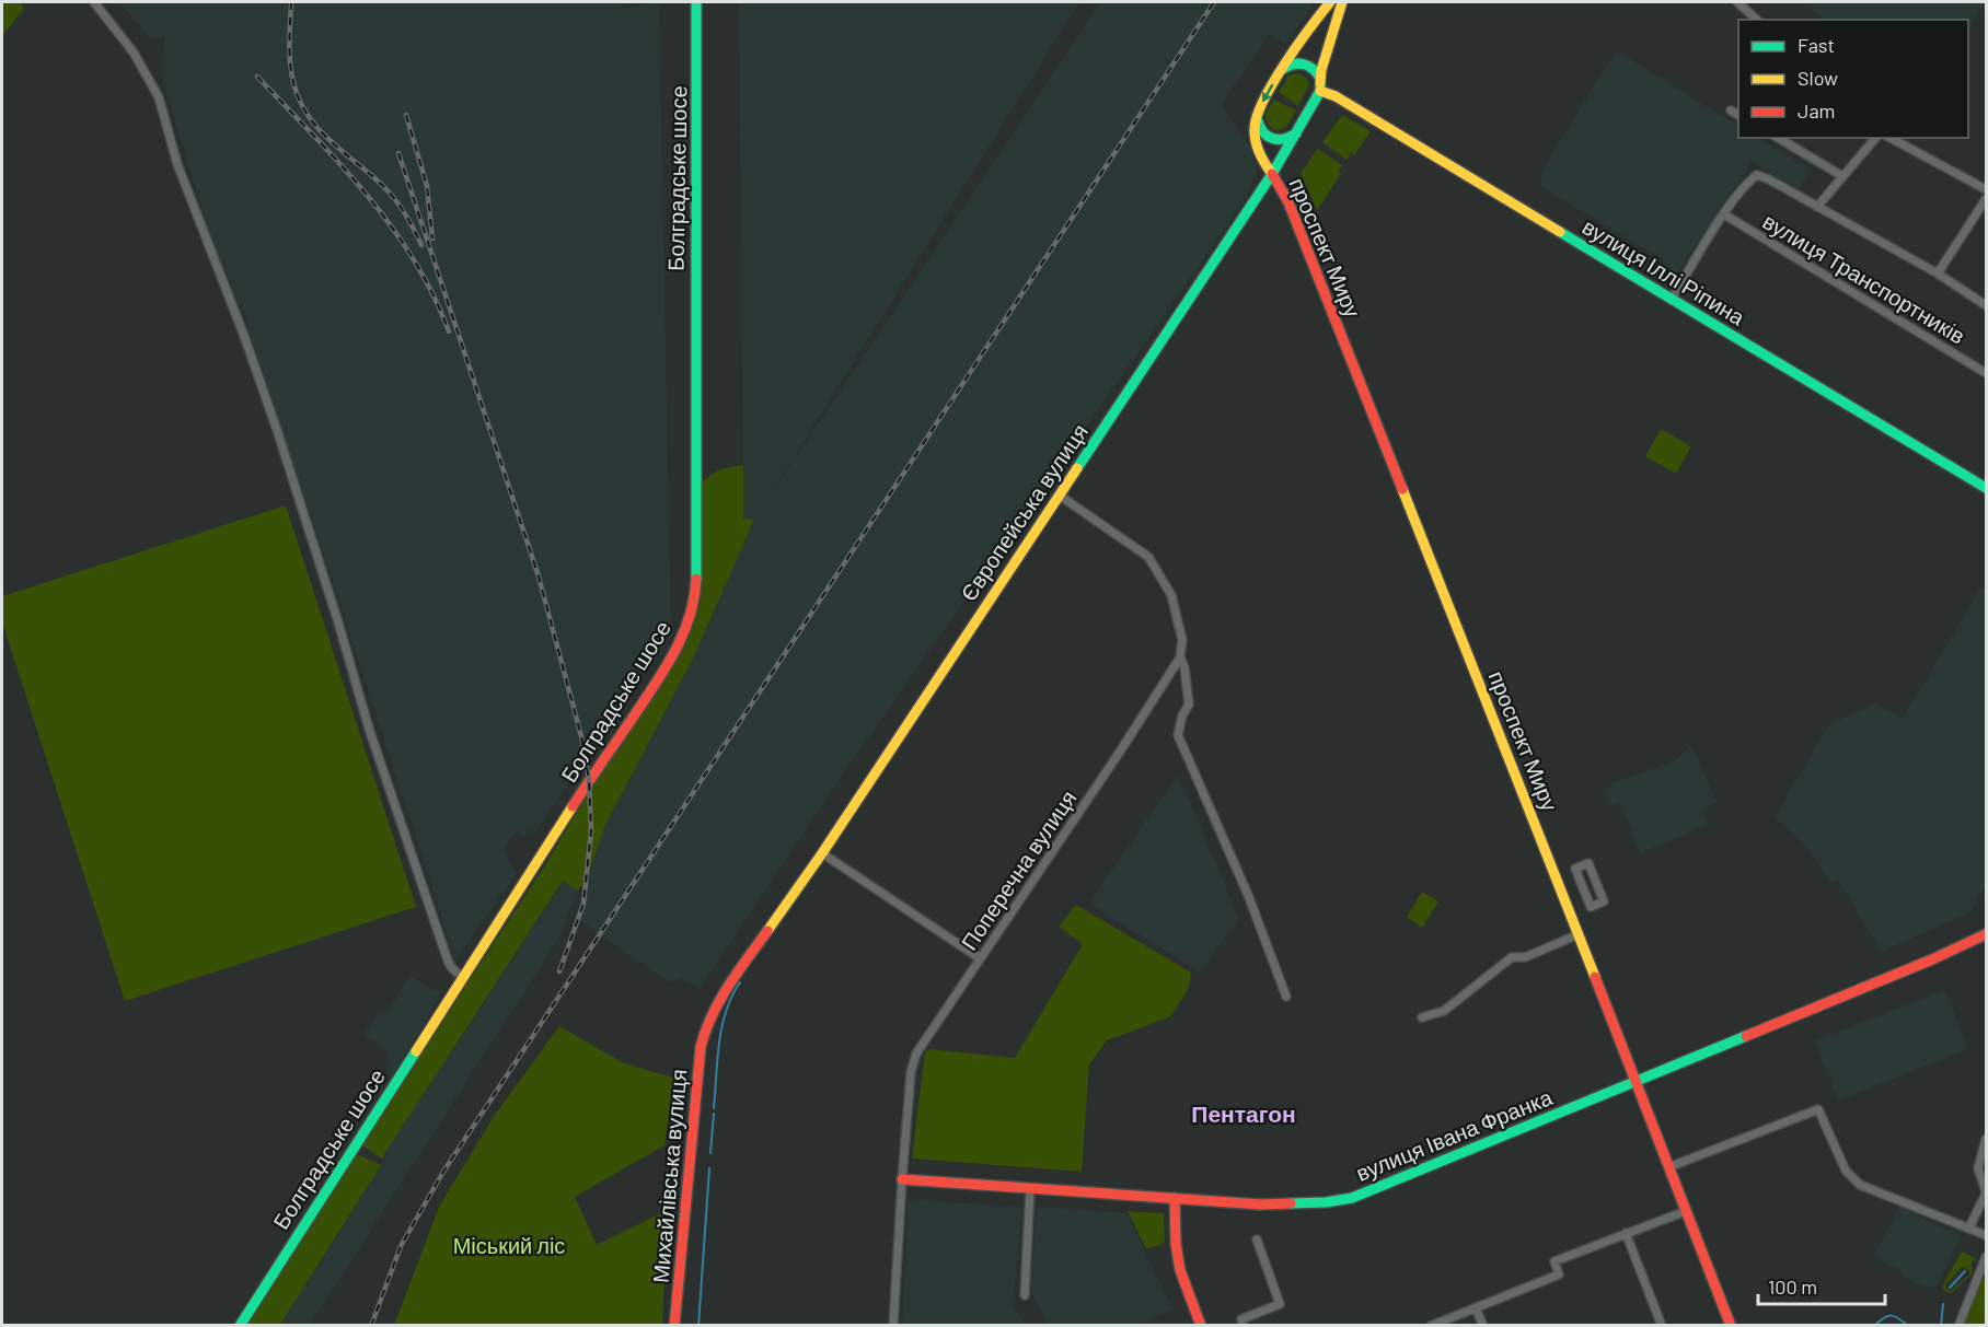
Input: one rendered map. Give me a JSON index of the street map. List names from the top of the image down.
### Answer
{
  "streets": {
    "main road": [
      "Болградське шосе",
      "проспект Миру",
      "вулиця Іллі Ріпина",
      "Європейська вулиця",
      "вулиця Івана Франка",
      "Михайлівська вулиця"
    ],
    "street": ["вулиця Транспортників", "Поперечна вулиця"]
  },
  "crossings": [
    ["проспект Миру", "Європейська вулиця"],
    ["проспект Миру", "вулиця Івана Франка"],
    ["вулиця Іллі Ріпина", "Європейська вулиця"],
    ["Європейська вулиця", "Михайлівська вулиця"],
    ["Поперечна вулиця", "вулиця Івана Франка"]
  ],
  "districts": ["Пентагон"],
  "parks": ["Міський ліс"],
  "legend": ["Fast", "Slow", "Jam"],
  "scale_bar": "100 m"
}
